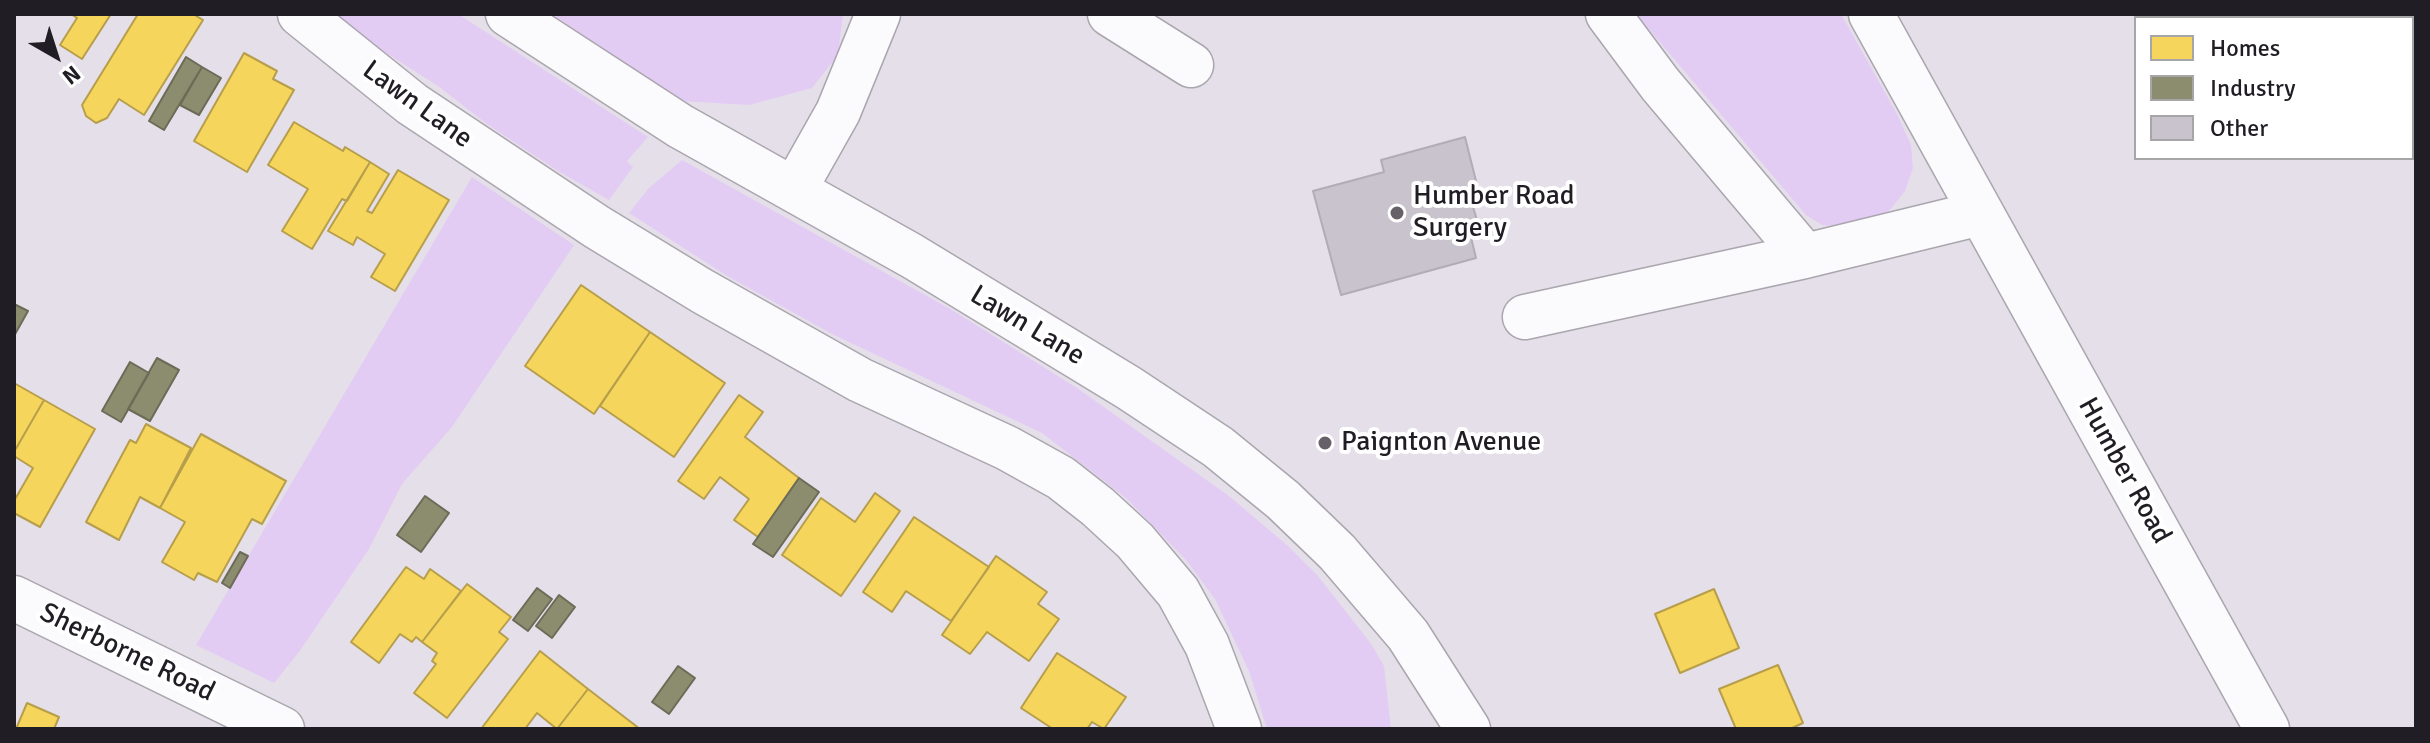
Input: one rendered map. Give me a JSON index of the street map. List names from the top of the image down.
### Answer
{
  "streets": {
    "street": ["Lawn Lane", "Humber Road", "Sherborne Road"]
  },
  "places": ["Humber Road Surgery", "Paignton Avenue"],
  "legend": ["Homes", "Industry", "Other"],
  "north": "bottom right"
}
